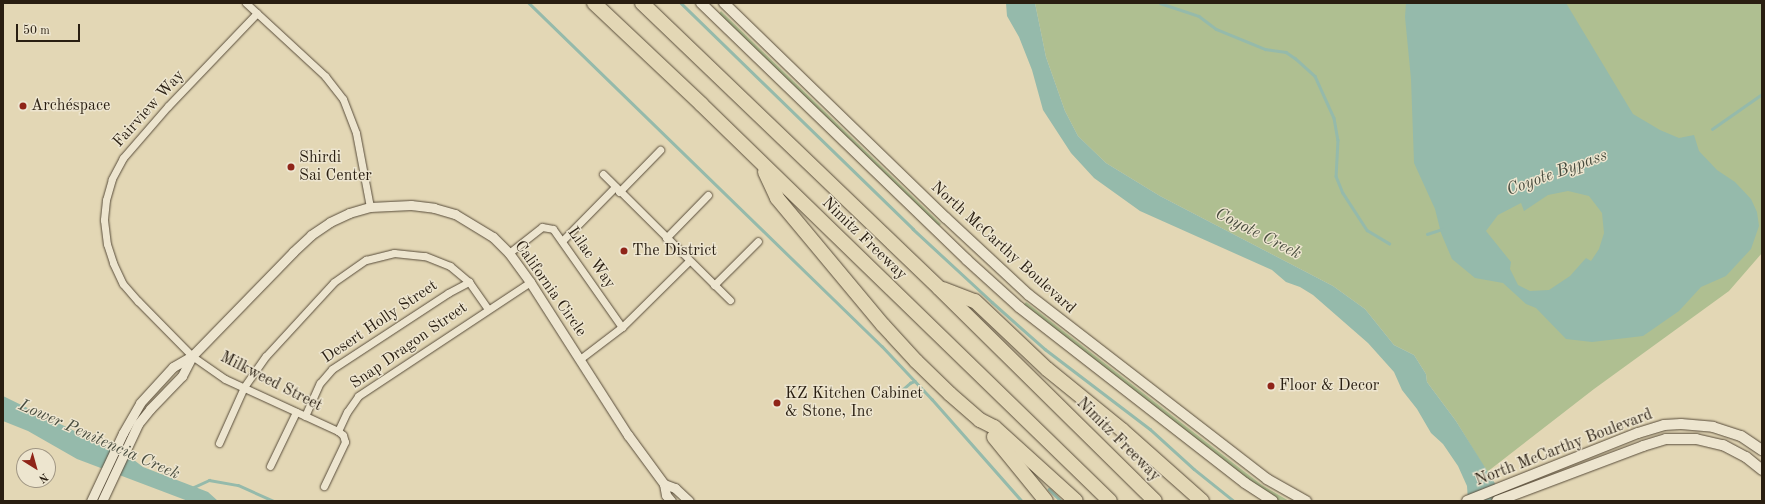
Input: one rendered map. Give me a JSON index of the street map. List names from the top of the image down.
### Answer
{
  "streets": {
    "highway": ["Nimitz Freeway"],
    "main road": ["North McCarthy Boulevard"],
    "street": [
      "Fairview Way",
      "Lilac Way",
      "California Circle",
      "Desert Holly Street",
      "Snap Dragon Street",
      "Milkweed Street"
    ]
  },
  "crossings": [
    ["Fairview Way", "California Circle"],
    ["Fairview Way", "Milkweed Street"],
    ["Lilac Way", "California Circle"],
    ["California Circle", "Snap Dragon Street"],
    ["California Circle", "Milkweed Street"],
    ["Desert Holly Street", "Milkweed Street"],
    ["Snap Dragon Street", "Milkweed Street"]
  ],
  "water": ["Coyote Bypass", "Coyote Creek", "Lower Penitencia Creek"],
  "places": [
    "Archéspace",
    "Shirdi Sai Center",
    "The District",
    "Floor & Decor",
    "KZ Kitchen Cabinet & Stone, Inc"
  ],
  "scale_bar": "50 m",
  "north": "bottom right"
}
